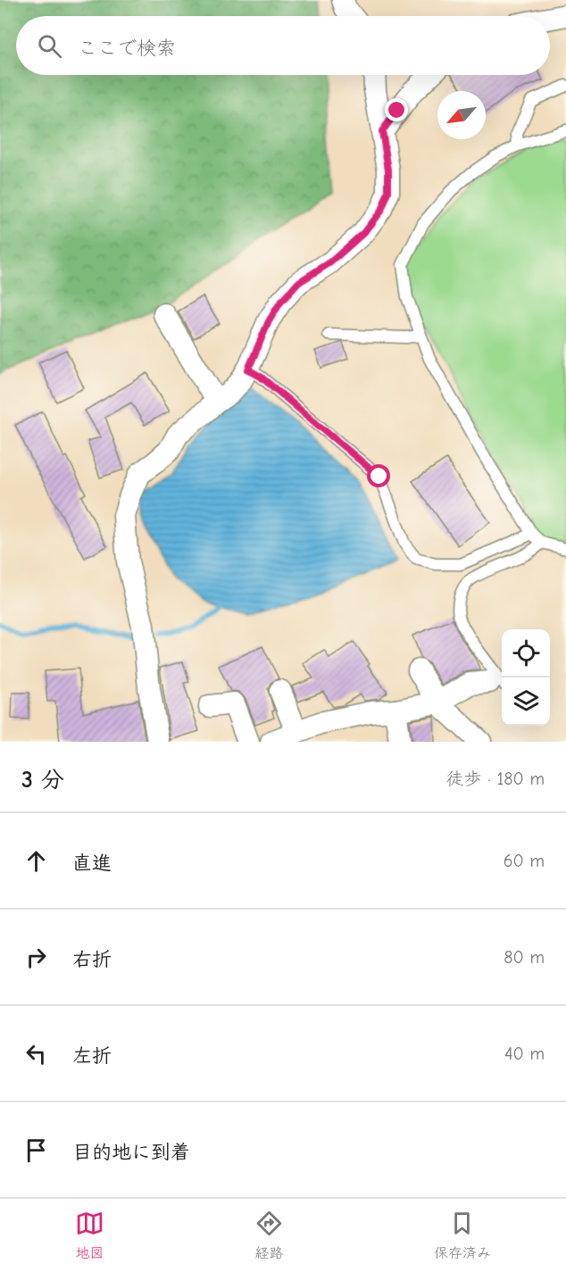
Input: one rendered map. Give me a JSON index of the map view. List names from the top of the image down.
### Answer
{
  "north": "bottom left",
  "page": {
    "search": "ここで検索",
    "heading": ["3 分", "徒歩 · 180 m"],
    "list": [
      ["直進", "60 m"],
      ["右折", "80 m"],
      ["左折", "40 m"],
      "目的地に到着"
    ],
    "nav": ["地図", "経路", "保存済み"]
  }
}
